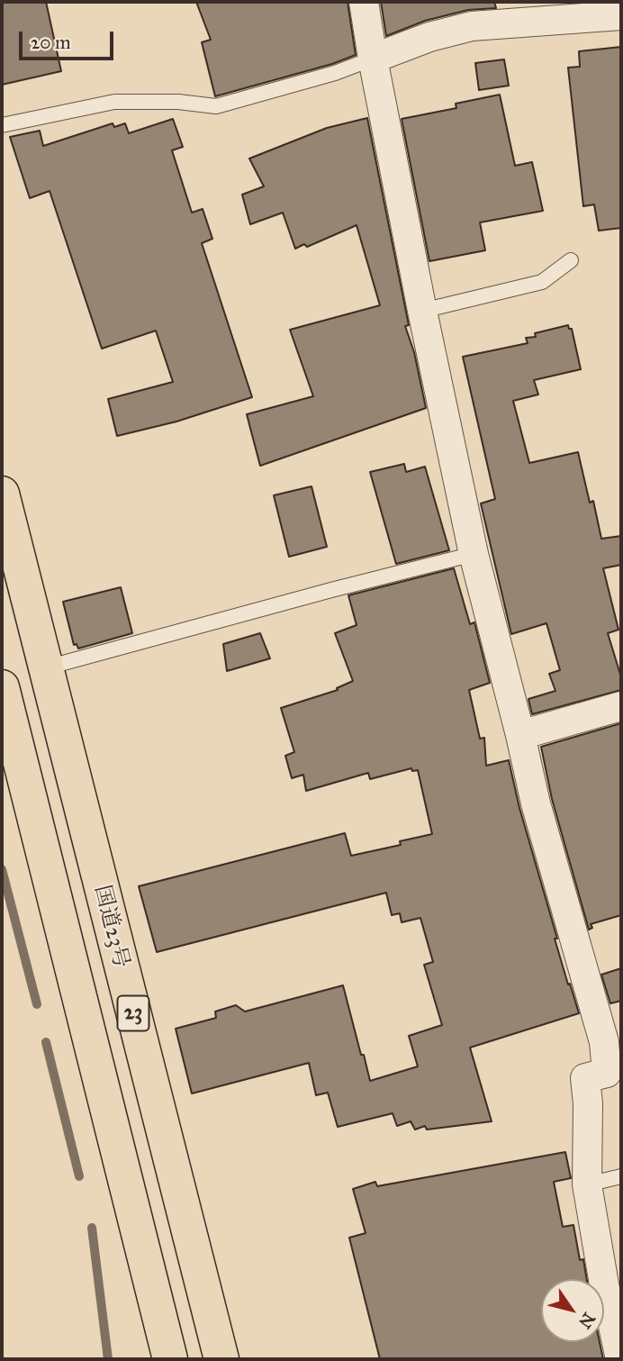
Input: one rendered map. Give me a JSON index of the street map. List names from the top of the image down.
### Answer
{
  "streets": {
    "highway": ["国道23号", "23"]
  },
  "scale_bar": "20 m",
  "north": "bottom right"
}
